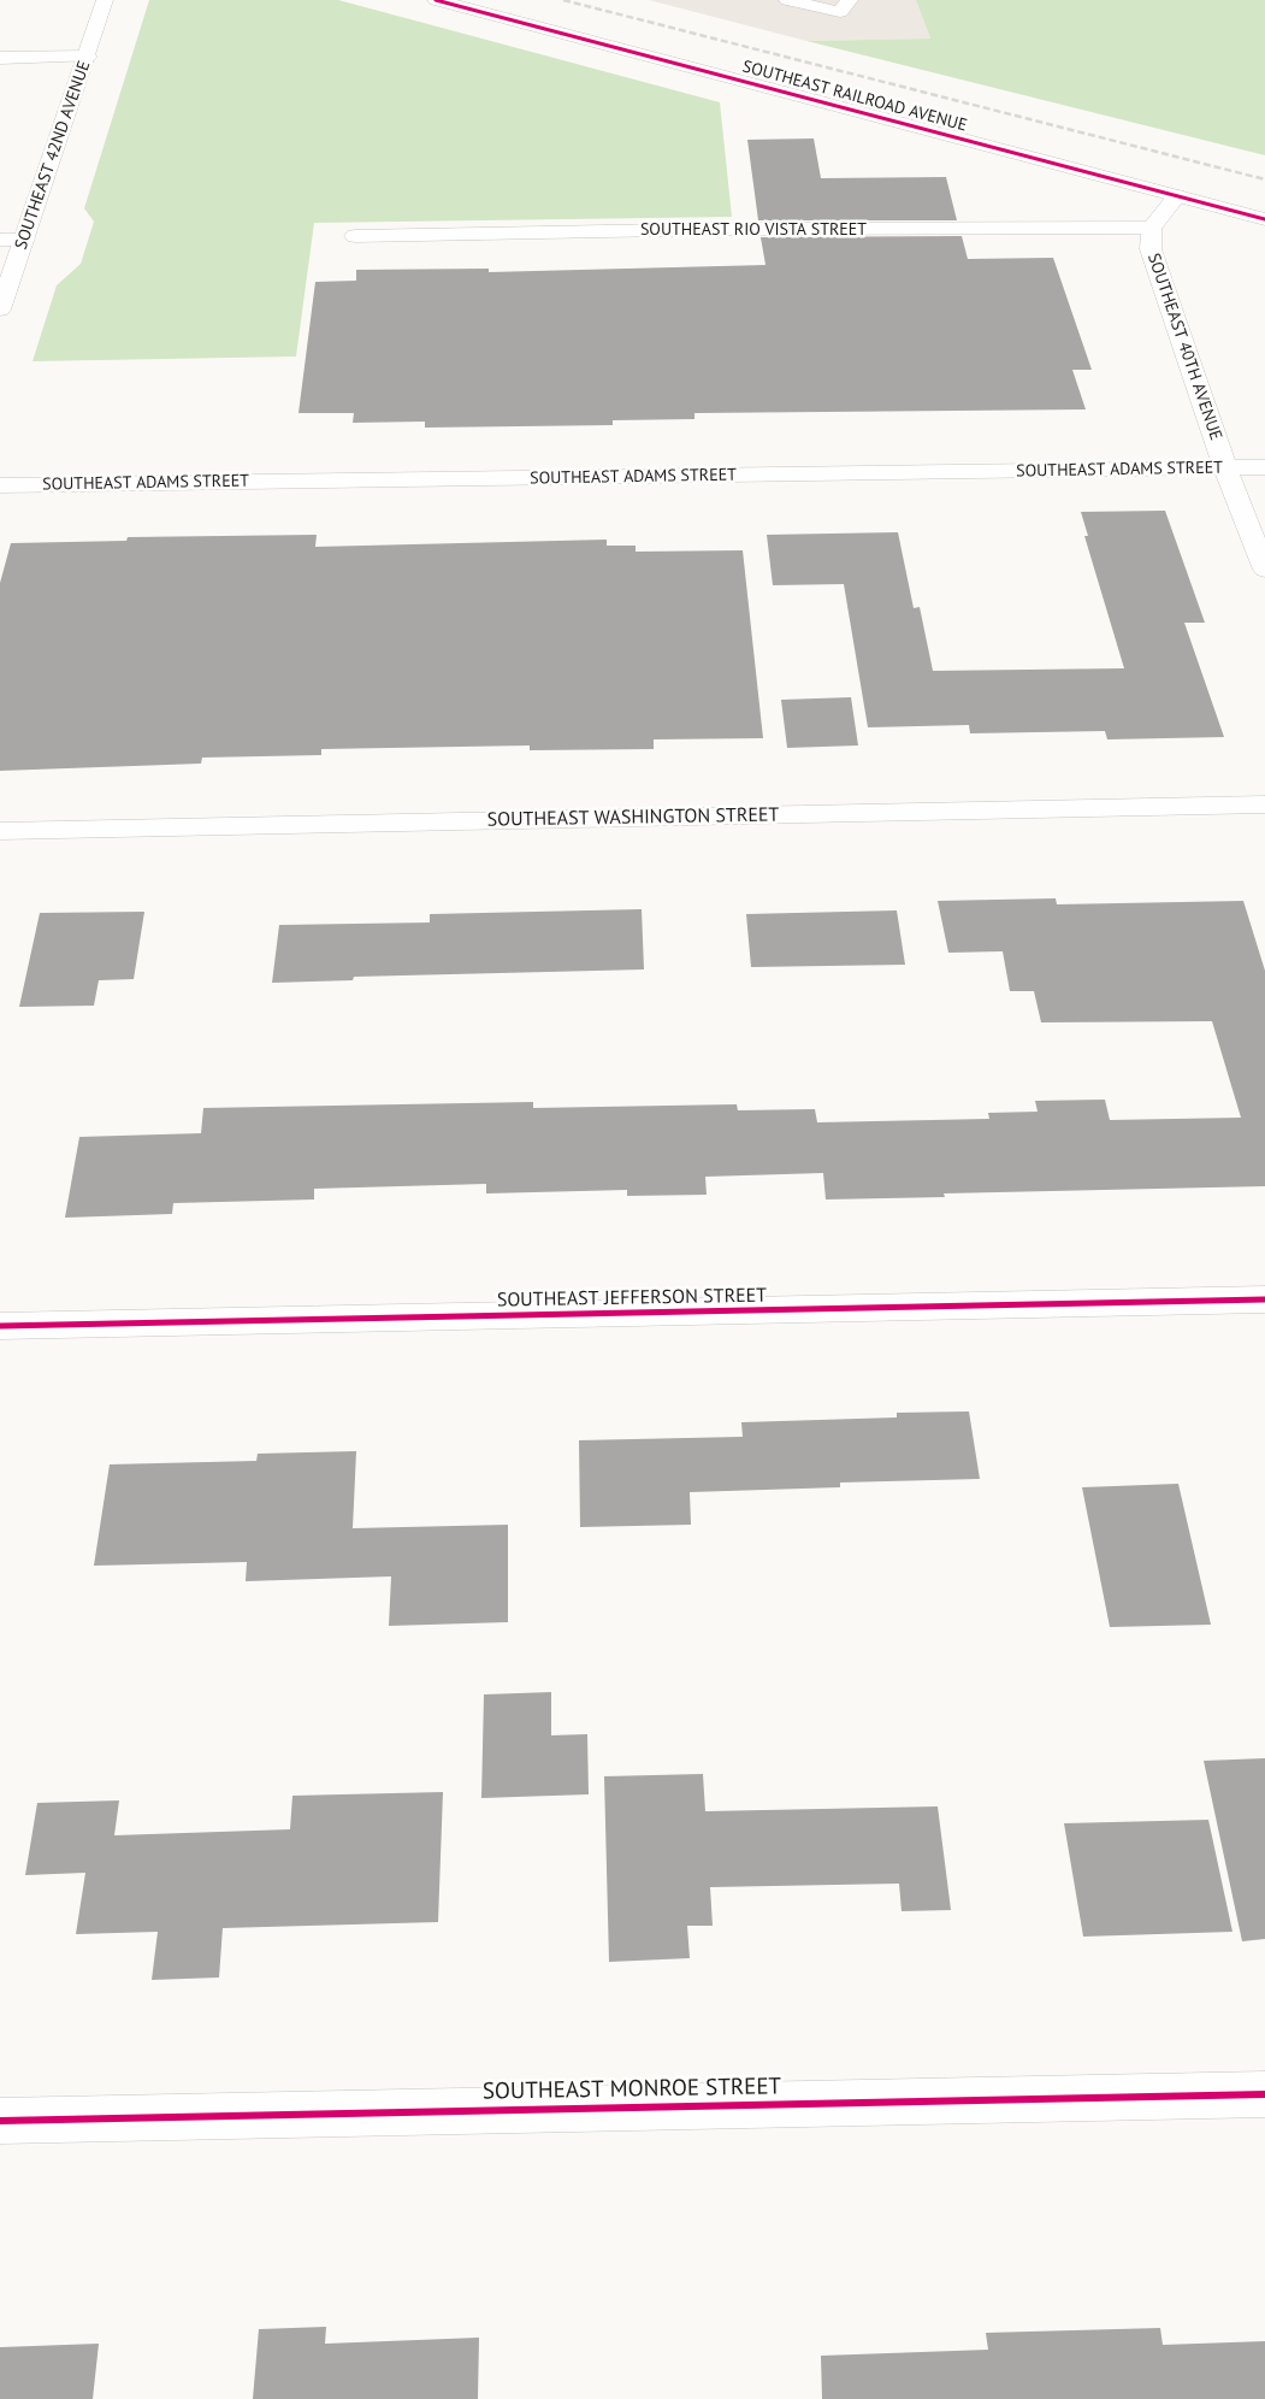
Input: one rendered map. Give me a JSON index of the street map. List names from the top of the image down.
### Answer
{
  "streets": {
    "street": [
      "SOUTHEAST RAILROAD AVENUE",
      "SOUTHEAST 42ND AVENUE",
      "SOUTHEAST RIO VISTA STREET",
      "SOUTHEAST 40TH AVENUE",
      "SOUTHEAST ADAMS STREET",
      "SOUTHEAST WASHINGTON STREET",
      "SOUTHEAST JEFFERSON STREET",
      "SOUTHEAST MONROE STREET"
    ]
  },
  "crossings": [
    ["SOUTHEAST RAILROAD AVENUE", "SOUTHEAST 40TH AVENUE"],
    ["SOUTHEAST RIO VISTA STREET", "SOUTHEAST 40TH AVENUE"],
    ["SOUTHEAST 40TH AVENUE", "SOUTHEAST ADAMS STREET"]
  ]
}
